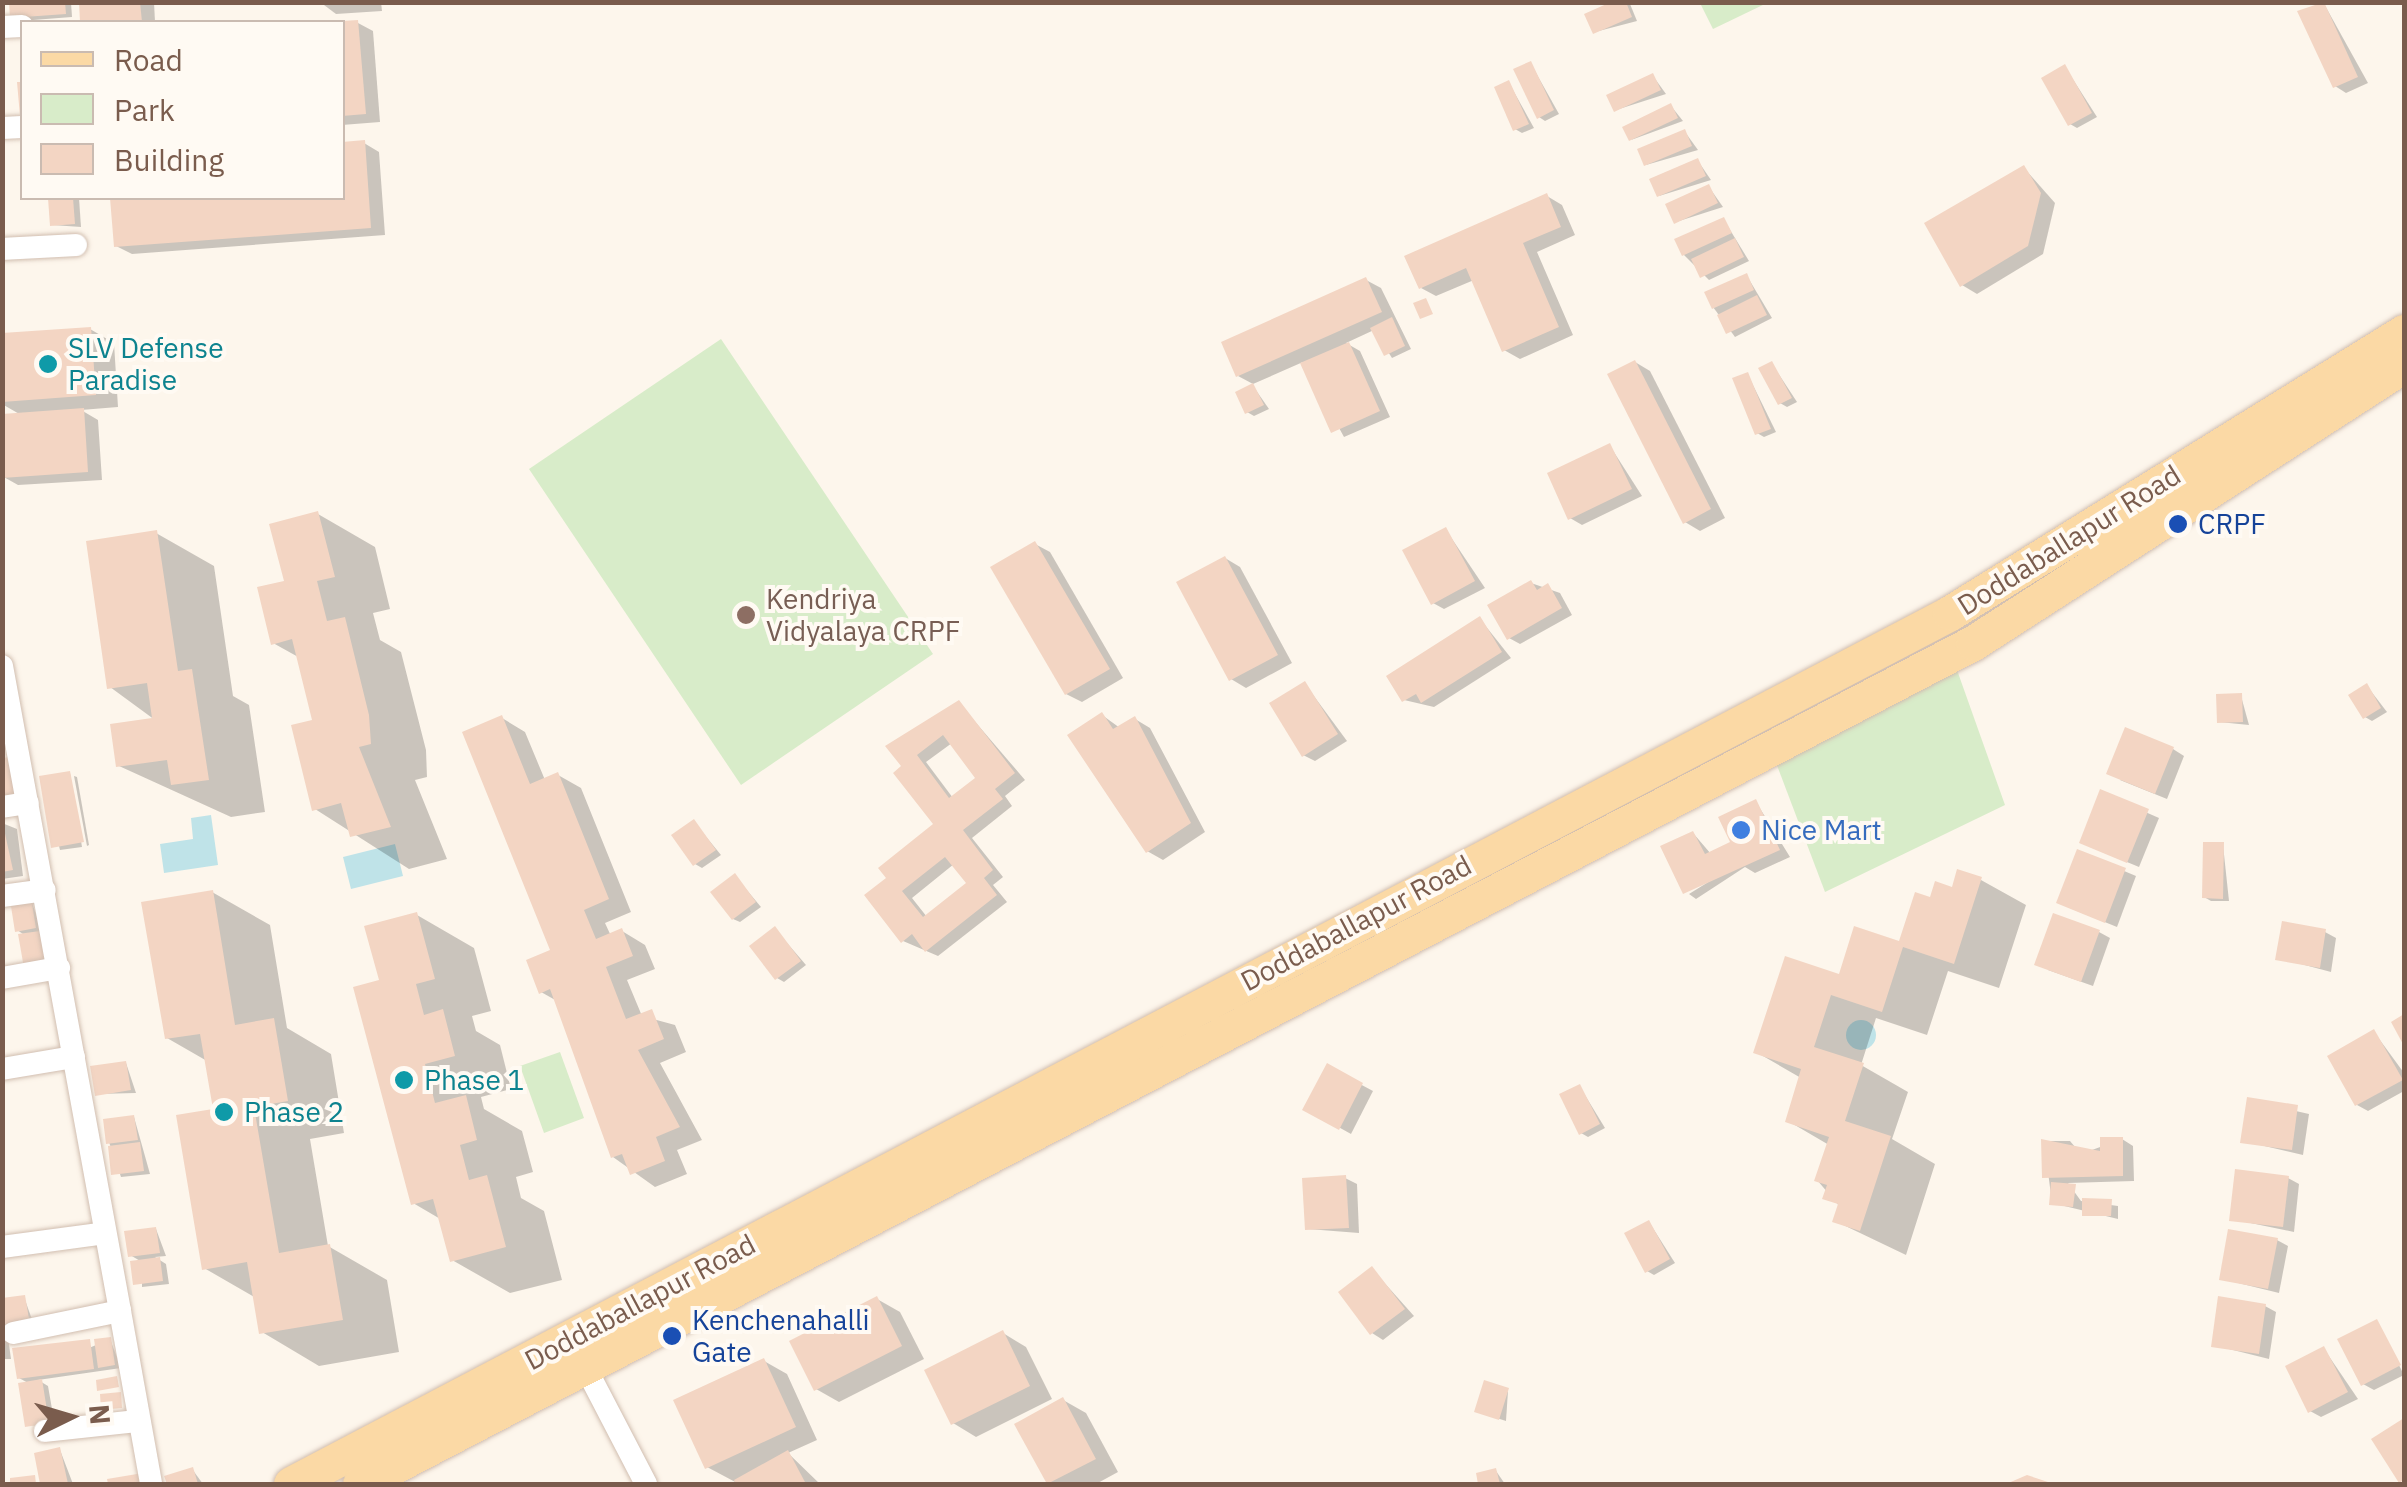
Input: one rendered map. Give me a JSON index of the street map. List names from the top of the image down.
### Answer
{
  "streets": {
    "main road": ["Doddaballapur Road"]
  },
  "places": [
    "SLV Defense Paradise",
    "CRPF",
    "Kendriya Vidyalaya CRPF",
    "Nice Mart",
    "Phase 1",
    "Phase 2",
    "Kenchenahalli Gate"
  ],
  "legend": ["Road", "Park", "Building"],
  "north": "right"
}
